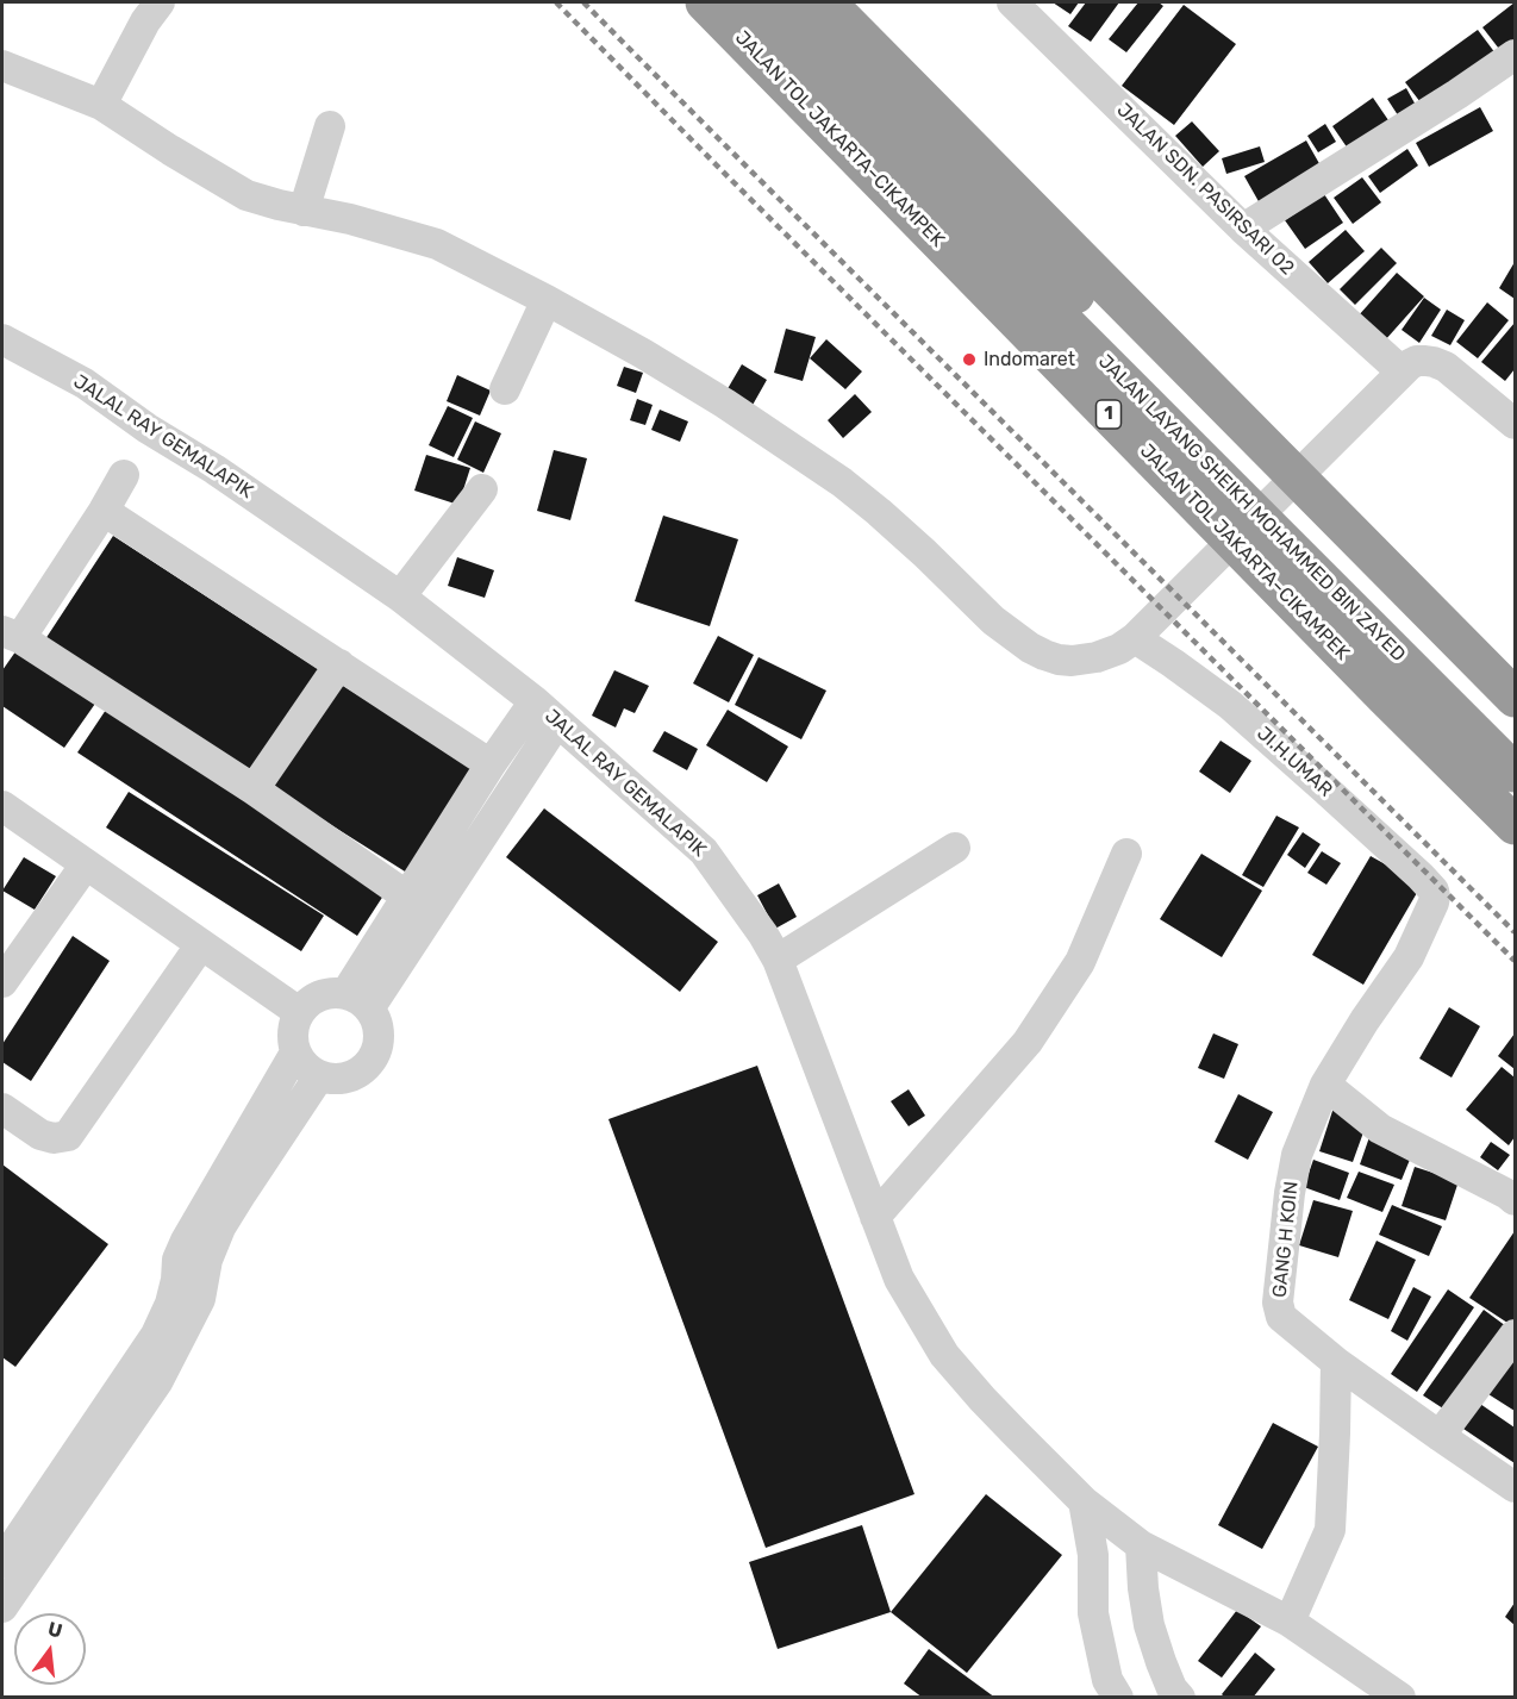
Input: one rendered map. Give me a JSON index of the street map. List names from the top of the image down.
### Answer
{
  "streets": {
    "highway": ["JALAN TOL JAKARTA–CIKAMPEK", "1", "JALAN LAYANG SHEIKH MOHAMMED BIN ZAYED"],
    "street": [
      "JALAN SDN. PASIRSARI 02",
      "JALAL RAY GEMALAPIK",
      "JI.H.UMAR",
      "GANG H KOIN"
    ]
  },
  "crossings": [
    ["JI.H.UMAR", "GANG H KOIN"]
  ],
  "places": ["Indomaret"],
  "north": "top"
}
